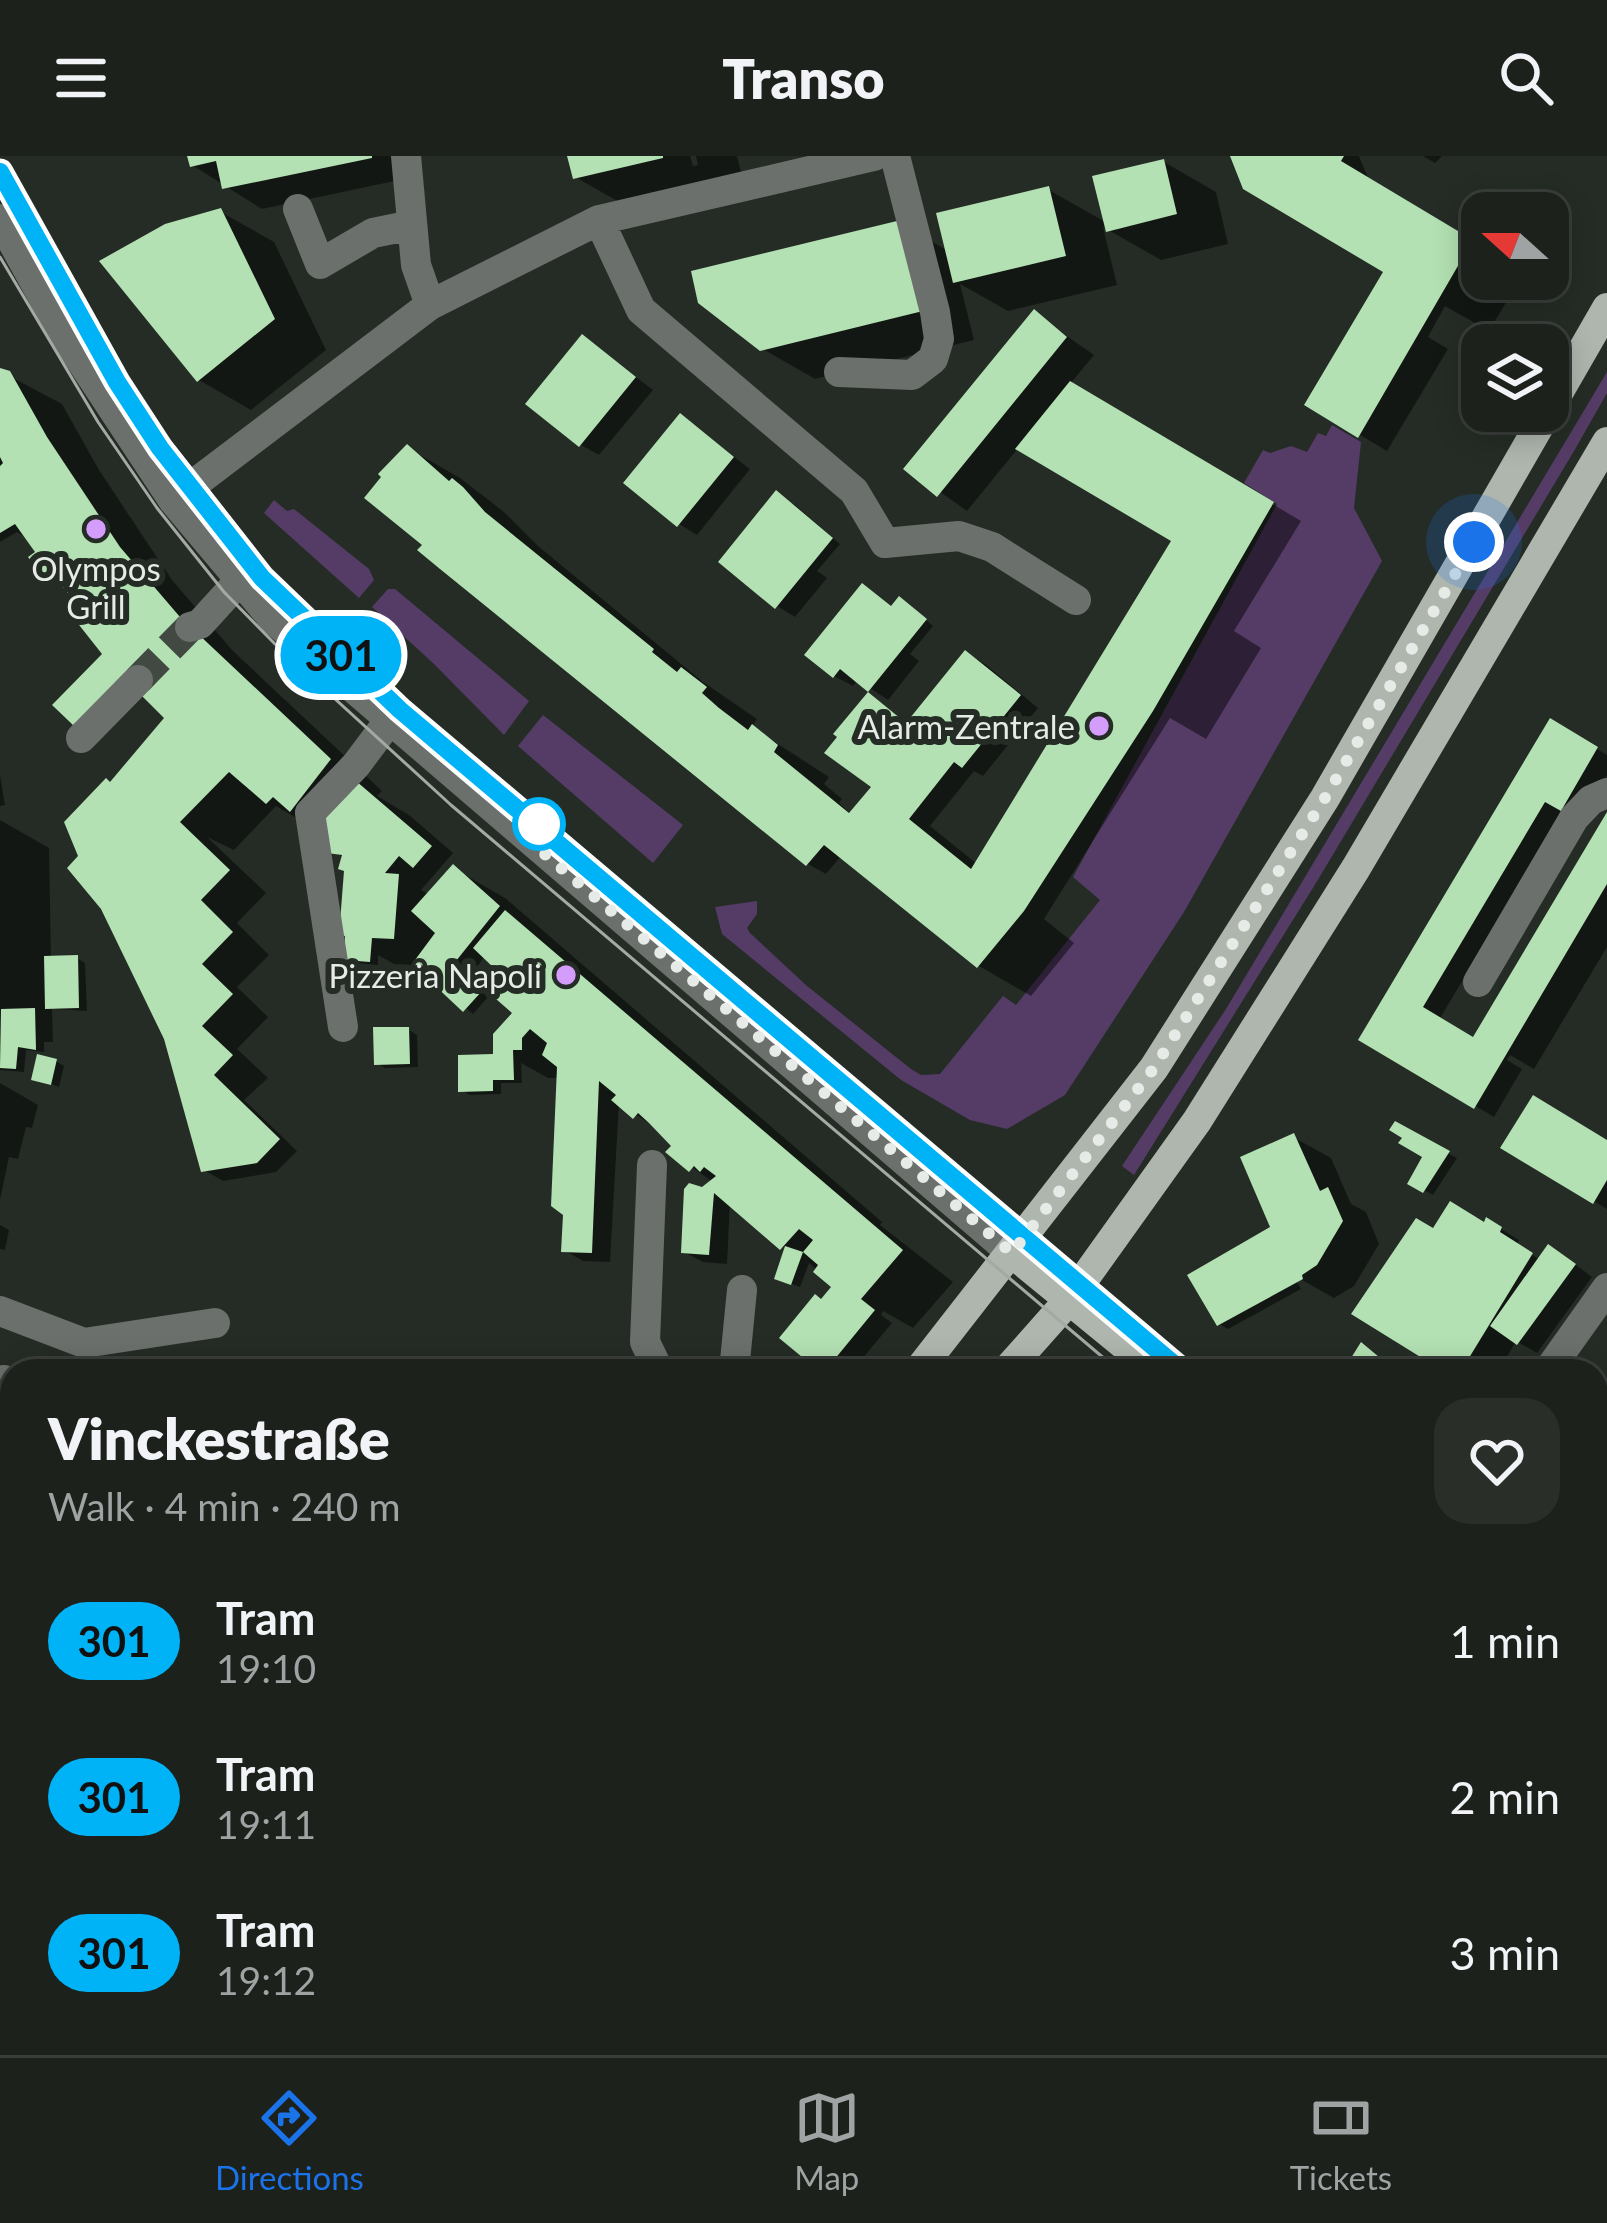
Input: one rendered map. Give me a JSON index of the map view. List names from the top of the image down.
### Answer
{
  "places": ["Olympos Grill", "Alarm-Zentrale", "Pizzeria Napoli"],
  "lines": ["tram line 301"],
  "north": "left",
  "page": {
    "header": "Transo",
    "on_map": "301",
    "heading": ["Vinckestraße", "Walk · 4 min · 240 m"],
    "list": [
      {
        "mark": "301",
        "name": "Tram",
        "note": "19:10",
        "value": "1 min"
      },
      {
        "mark": "301",
        "name": "Tram",
        "note": "19:11",
        "value": "2 min"
      },
      {
        "mark": "301",
        "name": "Tram",
        "note": "19:12",
        "value": "3 min"
      }
    ],
    "tabs": ["Directions", "Map", "Tickets"]
  }
}
